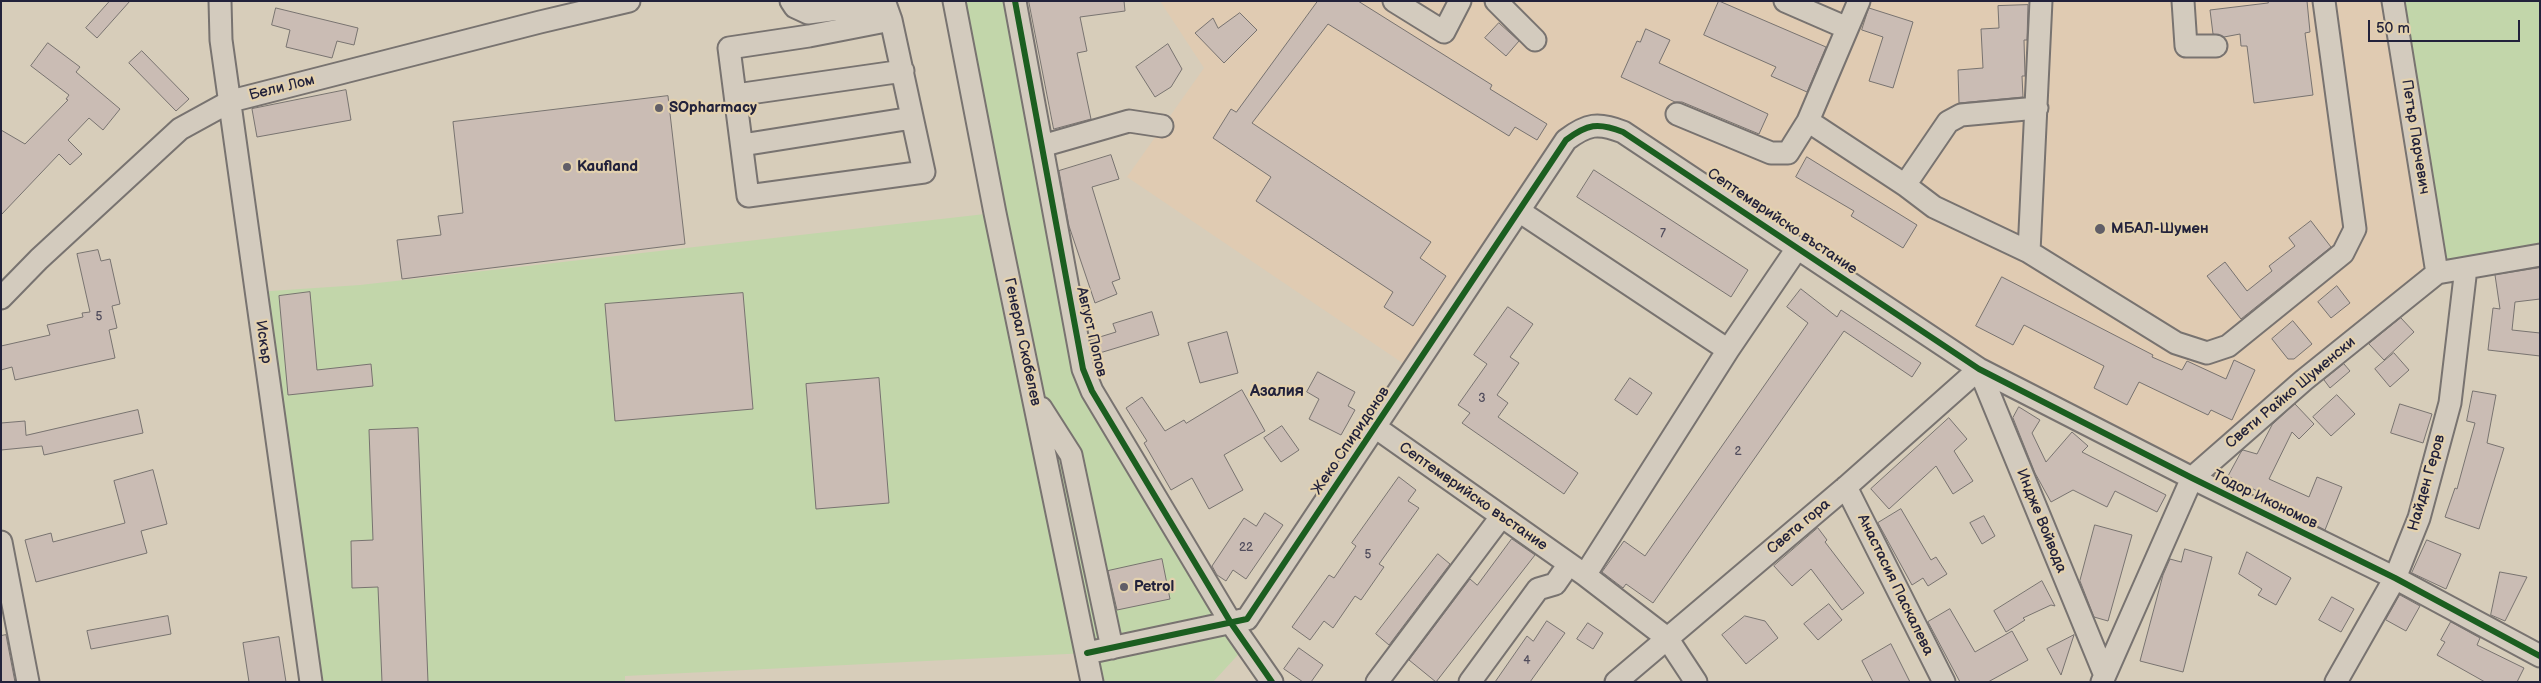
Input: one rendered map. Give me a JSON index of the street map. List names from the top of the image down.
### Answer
{
  "streets": {
    "street": [
      "Бели Лом",
      "Петър Парчевич",
      "Септемврийско въстание",
      "Август Попов",
      "Искър",
      "Генерал Скобелев",
      "Свети Райко Шуменски",
      "Жеко Спиридонов",
      "Найден Геров",
      "Тодор Икономов",
      "Индже Войвода",
      "Света гора",
      "Анастасия Паскалева"
    ]
  },
  "crossings": [
    ["Бели Лом", "Искър"],
    ["Петър Парчевич", "Свети Райко Шуменски"],
    ["Септемврийско въстание", "Жеко Спиридонов"],
    ["Септемврийско въстание", "Тодор Икономов"],
    ["Септемврийско въстание", "Индже Войвода"],
    ["Септемврийско въстание", "Света гора"],
    ["Август Попов", "Жеко Спиридонов"],
    ["Генерал Скобелев", "Жеко Спиридонов"],
    ["Свети Райко Шуменски", "Найден Геров"],
    ["Свети Райко Шуменски", "Тодор Икономов"],
    ["Свети Райко Шуменски", "Индже Войвода"],
    ["Найден Геров", "Тодор Икономов"],
    ["Тодор Икономов", "Индже Войвода"],
    ["Тодор Икономов", "Света гора"],
    ["Индже Войвода", "Света гора"],
    ["Света гора", "Анастасия Паскалева"]
  ],
  "districts": ["Азалия"],
  "places": [
    "SOpharmacy",
    "Kaufland",
    "МБАЛ-Шумен",
    "Petrol"
  ],
  "house_numbers": [
    "7",
    "5",
    "3",
    "2",
    "22",
    "5",
    "4"
  ],
  "scale_bar": "50 m"
}
